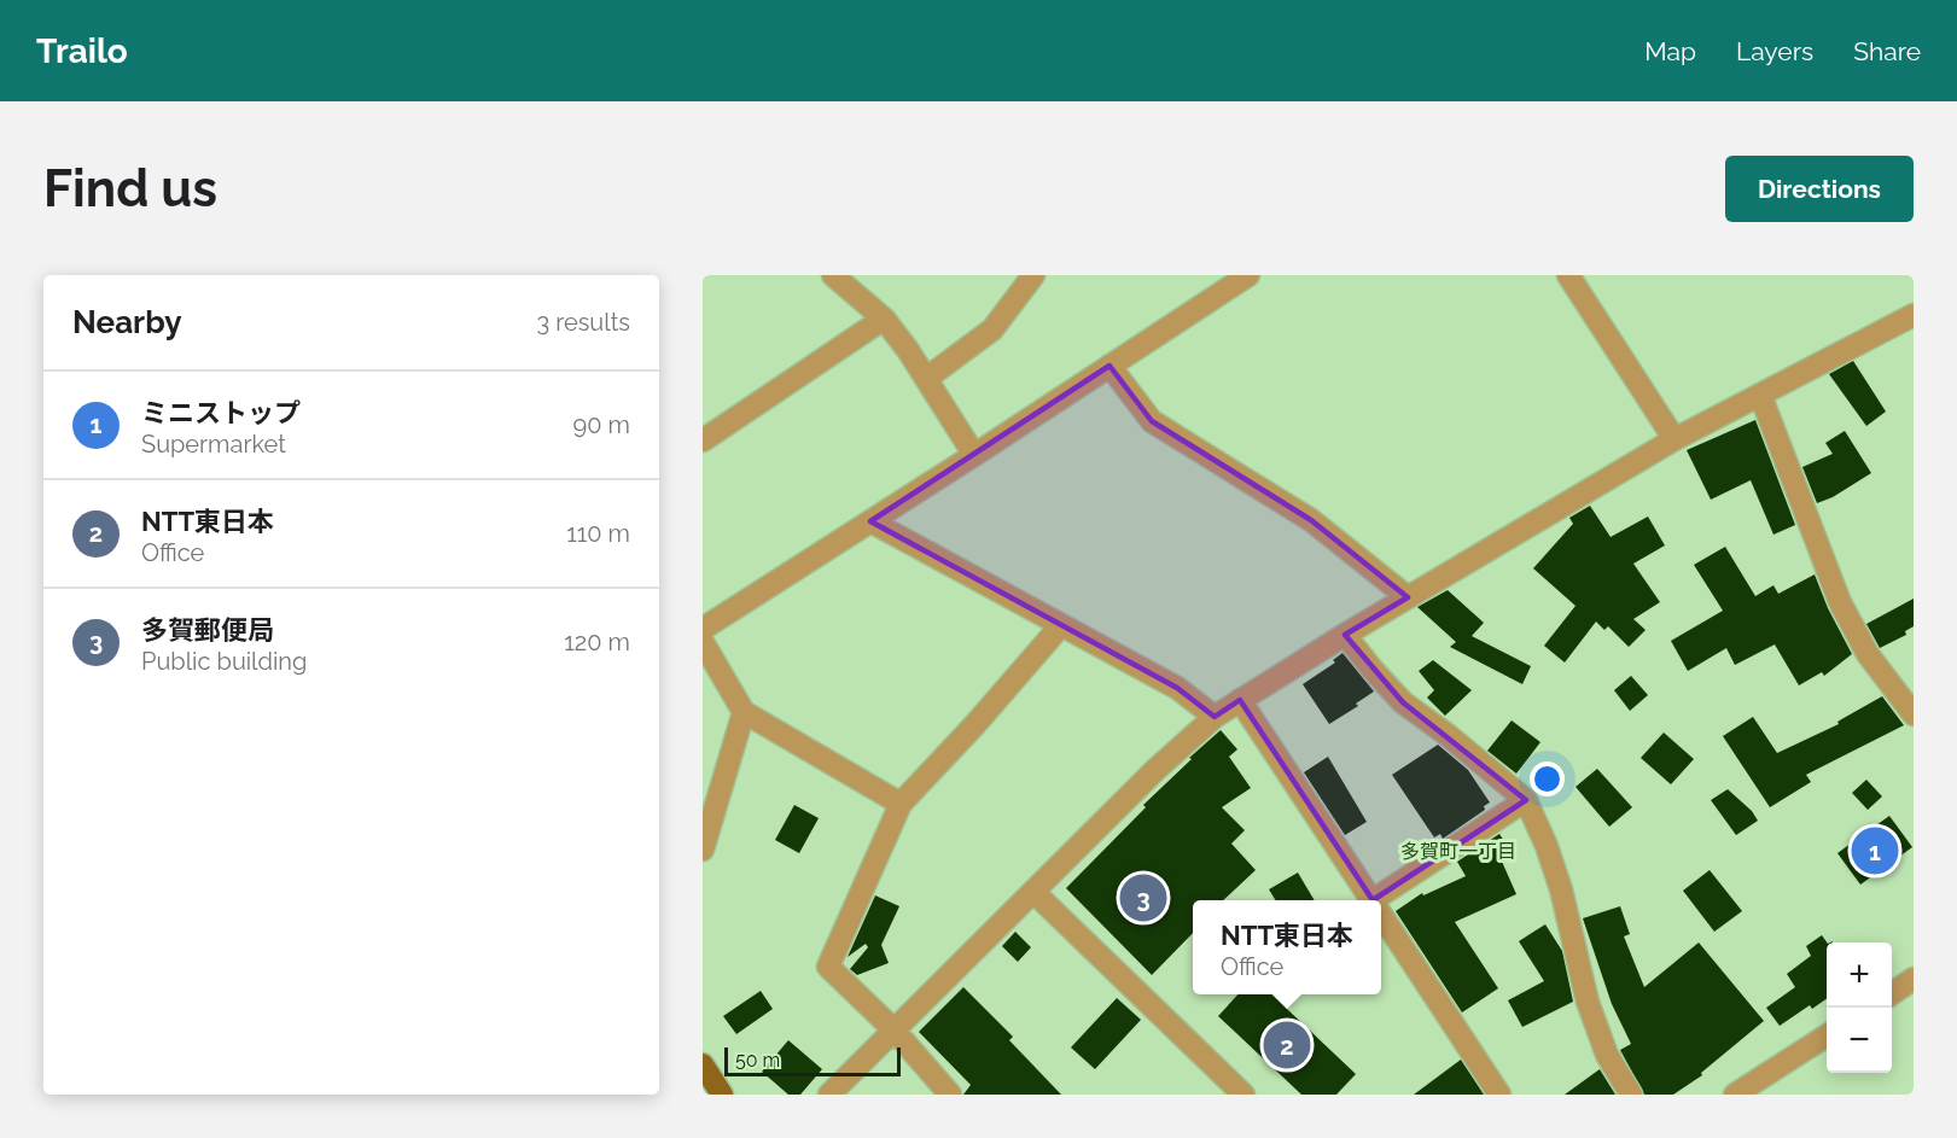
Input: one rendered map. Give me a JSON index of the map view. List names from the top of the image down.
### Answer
{
  "districts": ["多賀町一丁目"],
  "scale_bar": "50 m",
  "page": {
    "header": "Trailo",
    "nav": ["Map", "Layers", "Share"],
    "buttons": "Directions",
    "title": "Find us",
    "heading": ["Nearby", "3 results"],
    "list": [
      {
        "mark": "1",
        "name": "ミニストップ",
        "note": "Supermarket",
        "value": "90 m"
      },
      {
        "mark": "2",
        "name": "NTT東日本",
        "note": "Office",
        "value": "110 m"
      },
      {
        "mark": "3",
        "name": "多賀郵便局",
        "note": "Public building",
        "value": "120 m"
      }
    ],
    "pins": ["1", "3", "2"],
    "popup": ["NTT東日本", "Office"],
    "map_buttons": ["+", "−"],
    "scale": "50 m"
  }
}
